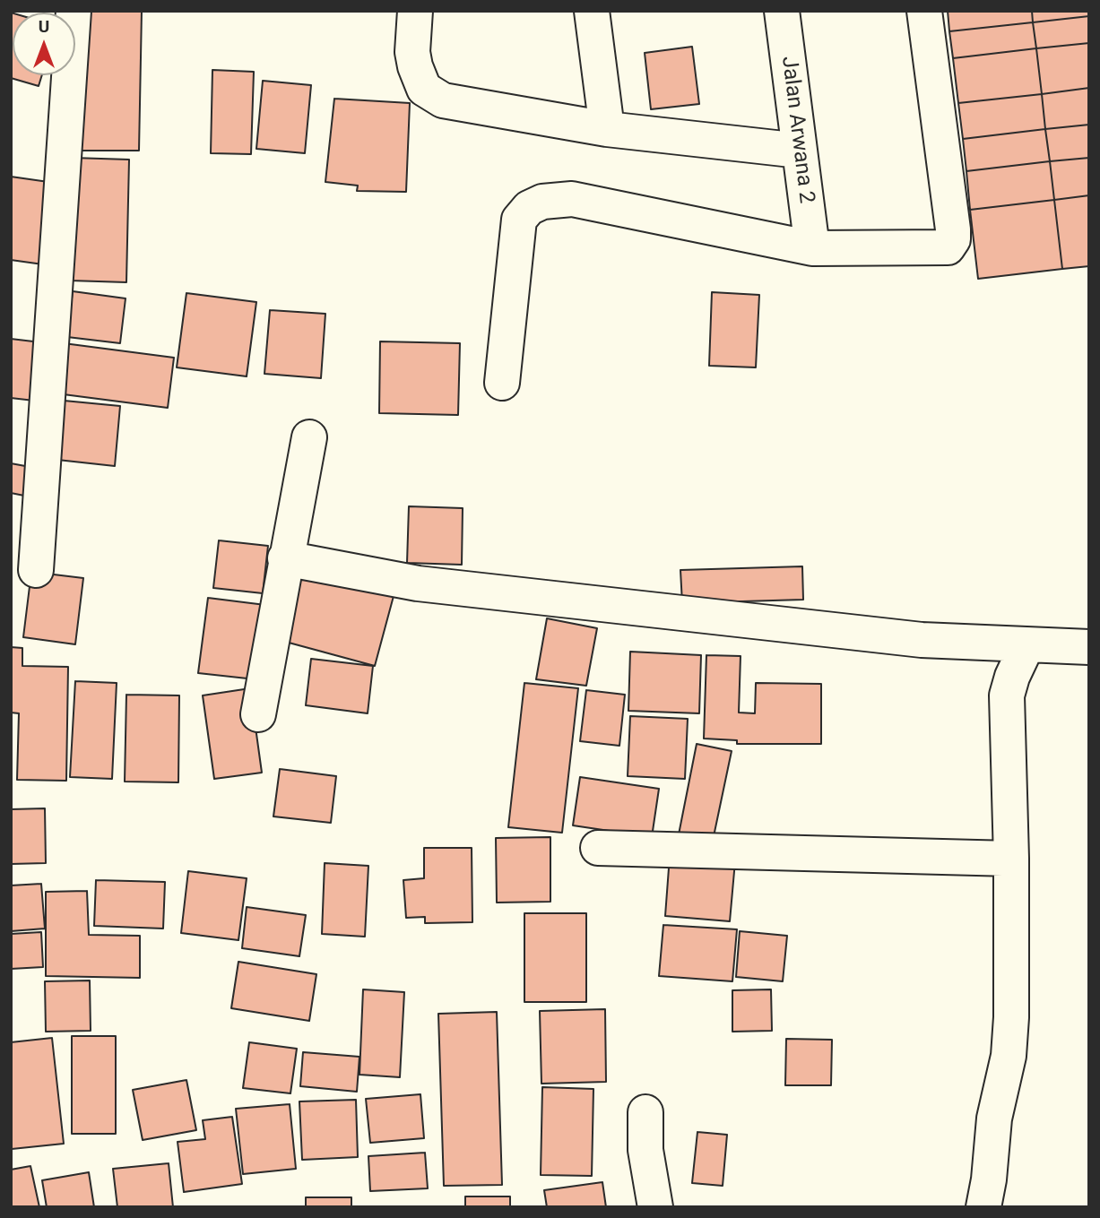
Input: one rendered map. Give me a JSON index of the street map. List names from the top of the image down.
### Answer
{
  "streets": {
    "street": ["Jalan Arwana 2"]
  },
  "north": "top"
}
